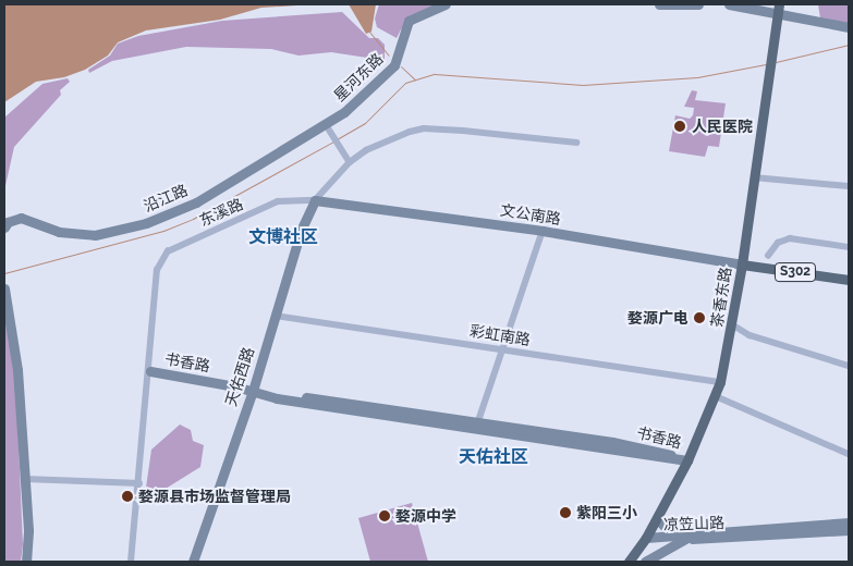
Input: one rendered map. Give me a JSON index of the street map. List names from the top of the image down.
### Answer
{
  "streets": {
    "main road": ["S302", "茶香东路"],
    "street": [
      "星河东路",
      "沿江路",
      "东溪路",
      "文公南路",
      "彩虹南路",
      "书香路",
      "天佑西路",
      "凉笠山路"
    ]
  },
  "crossings": [
    ["星河东路", "沿江路"],
    ["东溪路", "文公南路"],
    ["东溪路", "书香路"],
    ["东溪路", "天佑西路"],
    ["文公南路", "S302"],
    ["文公南路", "茶香东路"],
    ["文公南路", "天佑西路"],
    ["S302", "茶香东路"],
    ["茶香东路", "彩虹南路"],
    ["茶香东路", "书香路"],
    ["茶香东路", "凉笠山路"],
    ["彩虹南路", "天佑西路"],
    ["书香路", "天佑西路"]
  ],
  "districts": ["文博社区", "天佑社区"],
  "places": [
    "人民医院",
    "婺源广电",
    "婺源县市场监督管理局",
    "紫阳三小",
    "婺源中学"
  ]
}
